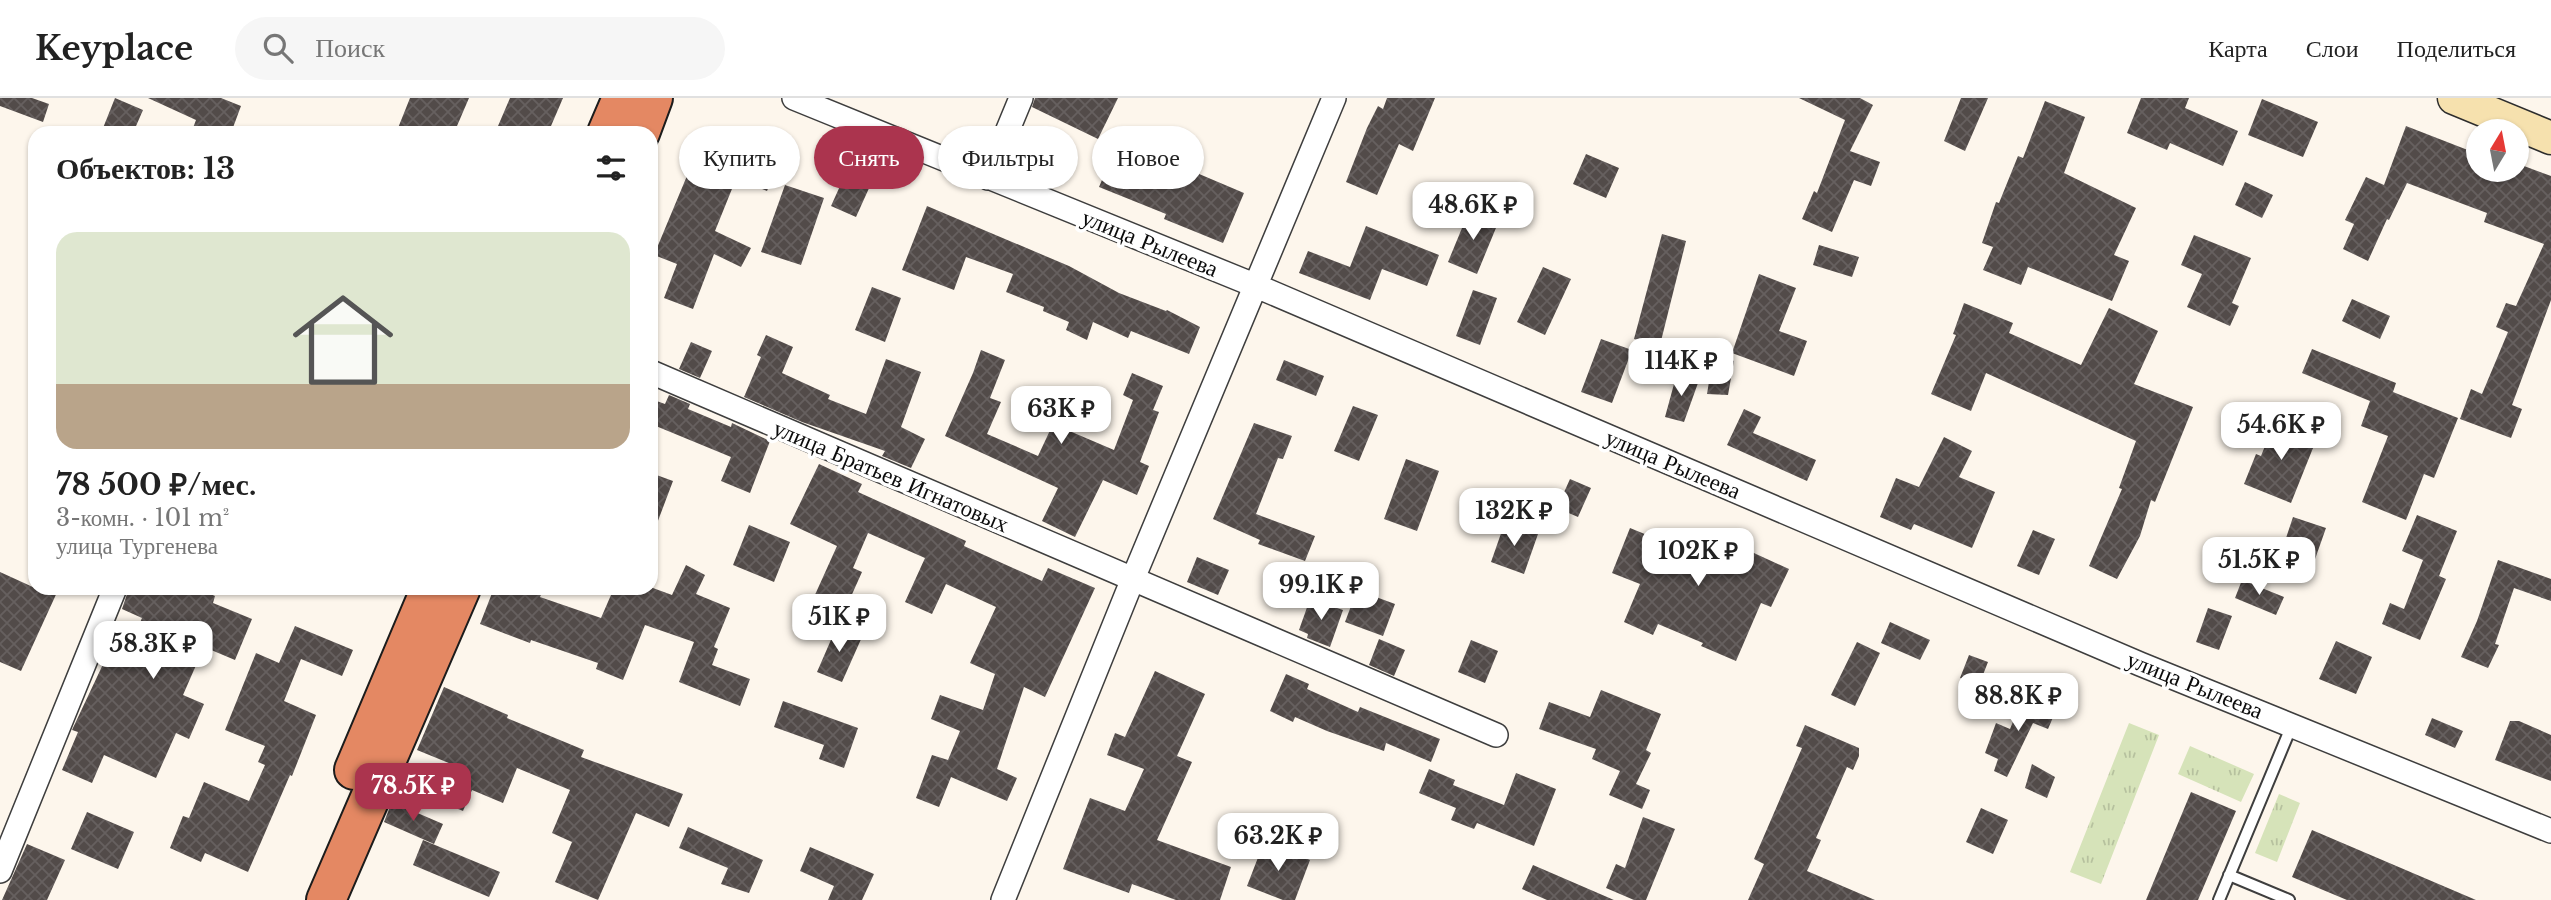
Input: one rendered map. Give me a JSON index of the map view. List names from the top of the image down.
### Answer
{
  "streets": {
    "street": ["улица Рылеева", "улица Братьев Игнатовых"]
  },
  "north": "top",
  "page": {
    "header": "Keyplace",
    "search": "Поиск",
    "nav": ["Карта", "Слои", "Поделиться"],
    "chip": [
      "Купить",
      "Снять",
      "Фильтры",
      "Новое"
    ],
    "heading": "Объектов: 13",
    "price": [
      "48.6K ₽",
      "114K ₽",
      "63K ₽",
      "54.6K ₽",
      "132K ₽",
      "102K ₽",
      "51.5K ₽",
      "99.1K ₽",
      "51K ₽",
      "58.3K ₽",
      "88.8K ₽",
      "78.5K ₽",
      "63.2K ₽"
    ],
    "list": [
      {
        "name": "78 500 ₽/мес.",
        "note": "3-комн. · 101 m² · улица Тургенева"
      }
    ]
  }
}
